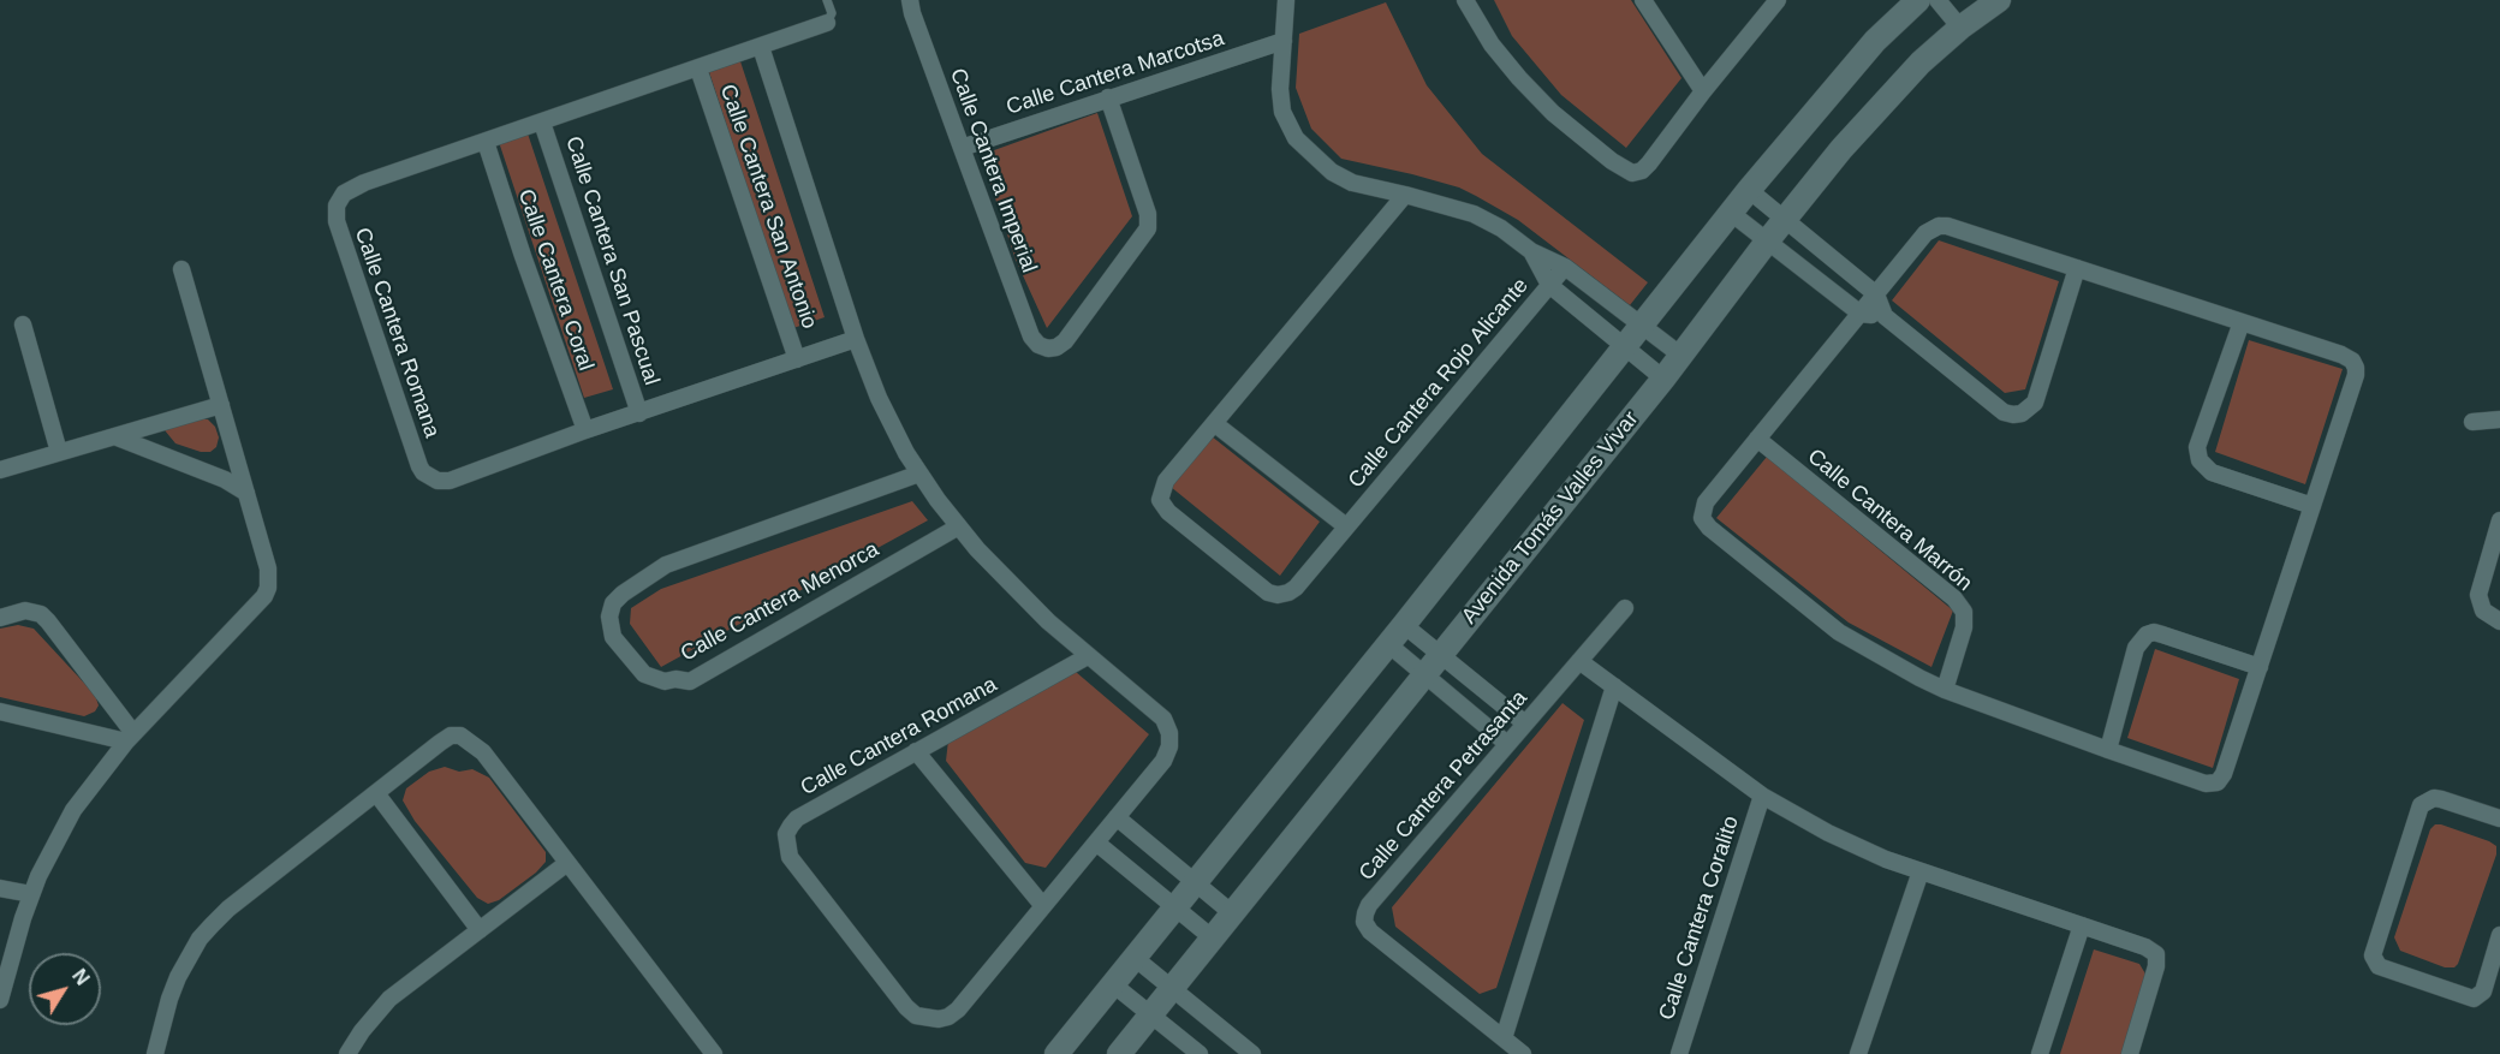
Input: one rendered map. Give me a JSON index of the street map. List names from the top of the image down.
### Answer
{
  "streets": {
    "main road": ["Avenida Tomás Valles Vivar"],
    "street": [
      "Calle Cantera Marcotsa",
      "Calle Cantera Imperial",
      "Calle Cantera San Antonio",
      "Calle Cantera San Pascual",
      "Calle Cantera Coral",
      "Calle Cantera Romana",
      "Calle Cantera Rojo Alicante",
      "Calle Cantera Marrón",
      "Calle Cantera Menorca",
      "Calle Cantera Petrasanta",
      "Calle Cantera Coralito"
    ]
  },
  "crossings": [
    ["Calle Cantera Marcotsa", "Calle Cantera Imperial"],
    ["Calle Cantera San Antonio", "Calle Cantera Romana"],
    ["Calle Cantera San Pascual", "Calle Cantera Romana"],
    ["Calle Cantera Coral", "Calle Cantera Romana"],
    ["Calle Cantera Romana", "Calle Cantera Menorca"]
  ],
  "north": "top right"
}
